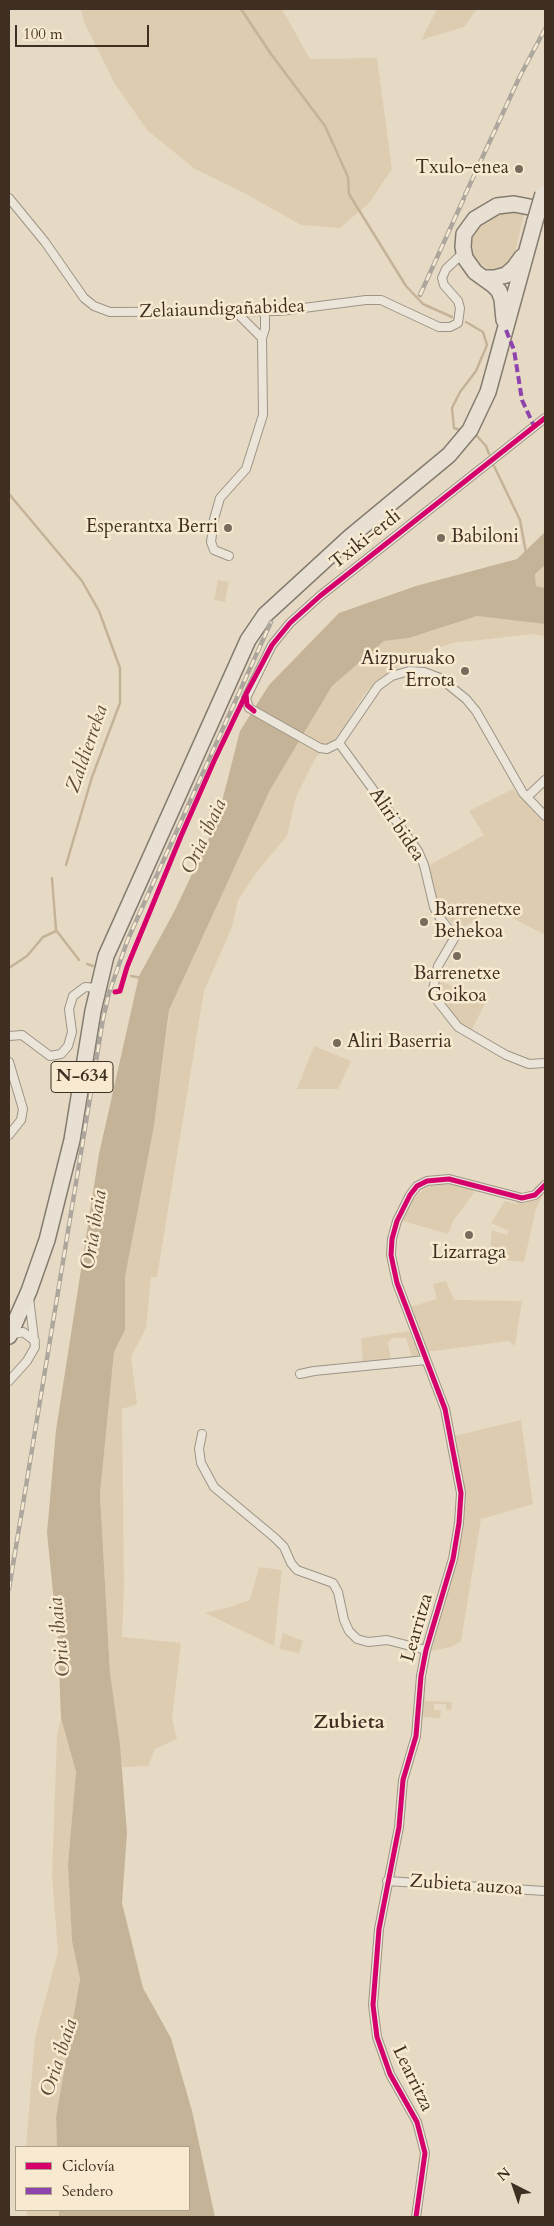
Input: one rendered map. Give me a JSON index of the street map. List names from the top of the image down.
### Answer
{
  "streets": {
    "highway": ["N-634"],
    "street": [
      "Zelaiaundigañabidea",
      "Txiki-erdi",
      "Aliri bidea",
      "Learritza",
      "Zubieta auzoa"
    ]
  },
  "crossings": [
    ["Zelaiaundigañabidea", "N-634"],
    ["Txiki-erdi", "Aliri bidea"],
    ["Learritza", "Zubieta auzoa"]
  ],
  "districts": ["Zubieta"],
  "water": ["Zaldierreka", "Oria ibaia"],
  "places": [
    "Txulo-enea",
    "Esperantxa Berri",
    "Babiloni",
    "Aizpuruako Errota",
    "Barrenetxe Behekoa",
    "Barrenetxe Goikoa",
    "Aliri Baserria",
    "Lizarraga"
  ],
  "legend": ["Ciclovía", "Sendero"],
  "scale_bar": "100 m",
  "north": "top left"
}
